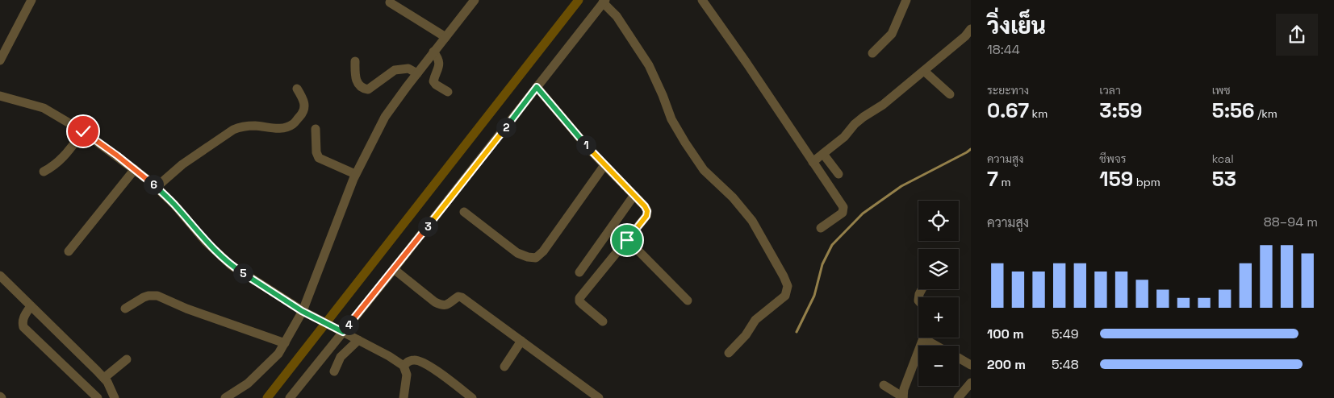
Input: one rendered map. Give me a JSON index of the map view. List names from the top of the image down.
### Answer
{
  "page": {
    "heading": ["วิ่งเย็น", "18:44"],
    "stats": [
      ["ระยะทาง", "0.67 km"],
      ["เวลา", "3:59"],
      ["เพซ", "5:56 /km"],
      ["ความสูง", "7 m"],
      ["ชีพจร", "159 bpm"],
      ["kcal", "53"]
    ],
    "pins": [
      "2",
      "1",
      "6",
      "3",
      "5",
      "4"
    ],
    "map_buttons": ["+", "−"],
    "chart": ["ความสูง", "88–94 m"],
    "list": [
      {
        "name": "100 m",
        "note": "5:49"
      },
      {
        "name": "200 m",
        "note": "5:48"
      }
    ]
  }
}
